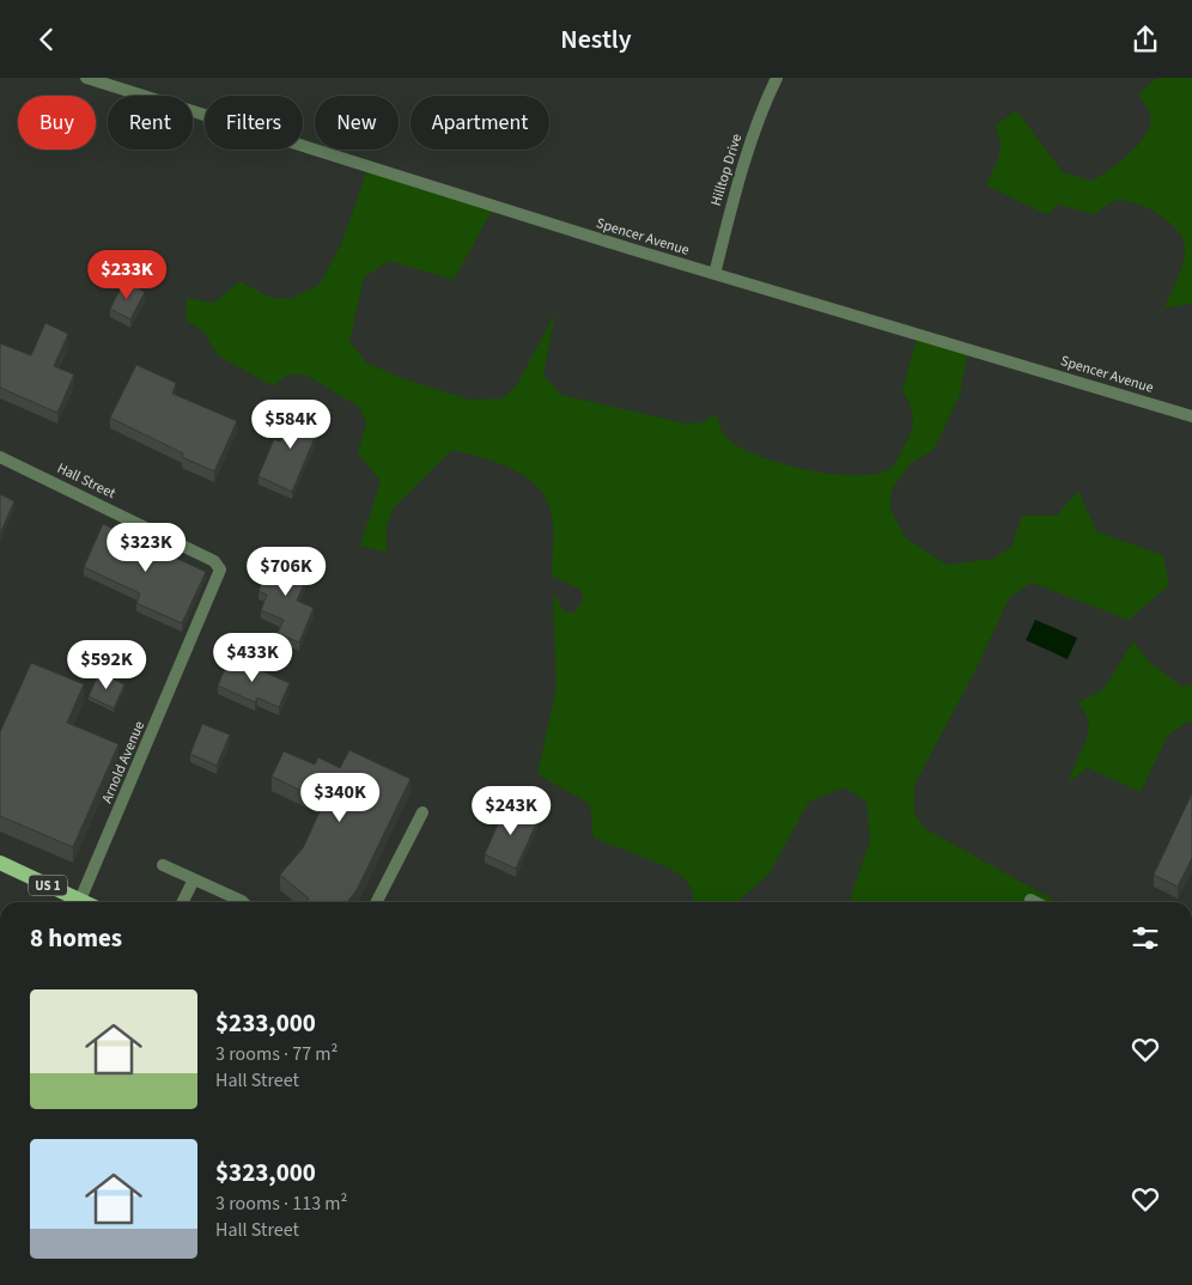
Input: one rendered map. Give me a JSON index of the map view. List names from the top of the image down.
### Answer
{
  "streets": {
    "main road": ["US 1"],
    "street": [
      "Hilltop Drive",
      "Spencer Avenue",
      "Hall Street",
      "Arnold Avenue"
    ]
  },
  "crossings": [
    ["Hilltop Drive", "Spencer Avenue"],
    ["Hall Street", "Arnold Avenue"],
    ["Arnold Avenue", "US 1"]
  ],
  "page": {
    "header": "Nestly",
    "chip": [
      "Buy",
      "Rent",
      "Filters",
      "New",
      "Apartment"
    ],
    "price": [
      "$233K",
      "$584K",
      "$323K",
      "$706K",
      "$433K",
      "$592K",
      "$340K",
      "$243K"
    ],
    "heading": "8 homes",
    "list": [
      {
        "name": "$233,000",
        "note": "3 rooms · 77 m² · Hall Street"
      },
      {
        "name": "$323,000",
        "note": "3 rooms · 113 m² · Hall Street"
      }
    ]
  }
}
